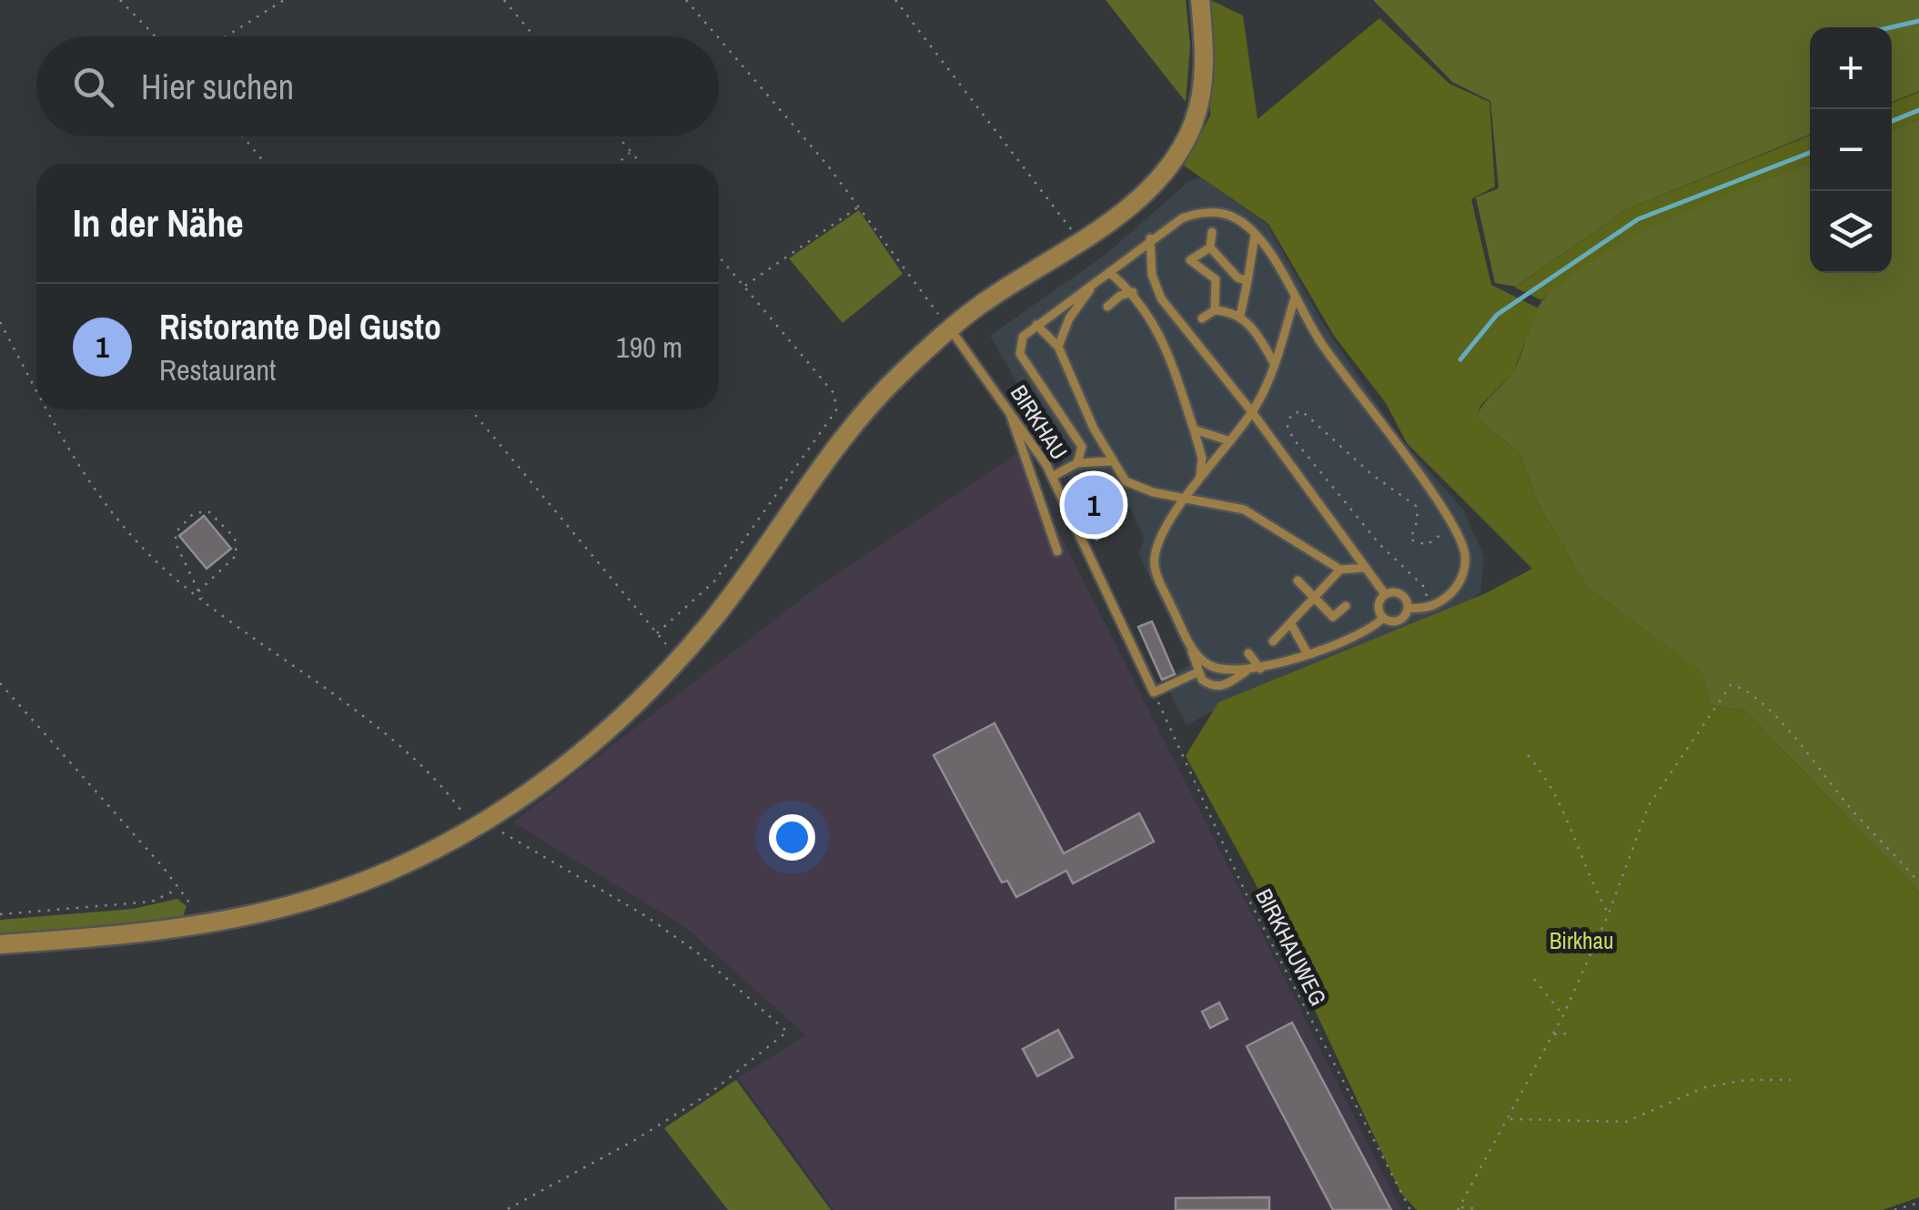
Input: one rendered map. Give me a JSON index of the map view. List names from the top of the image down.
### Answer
{
  "streets": {
    "lane": ["BIRKHAU"],
    "path": ["BIRKHAUWEG"]
  },
  "crossings": [
    ["BIRKHAU", "BIRKHAUWEG"]
  ],
  "parks": ["Birkhau"],
  "page": {
    "map_buttons": ["+", "−"],
    "search": "Hier suchen",
    "heading": "In der Nähe",
    "list": [
      {
        "mark": "1",
        "name": "Ristorante Del Gusto",
        "note": "Restaurant",
        "value": "190 m"
      }
    ],
    "pins": "1"
  }
}
